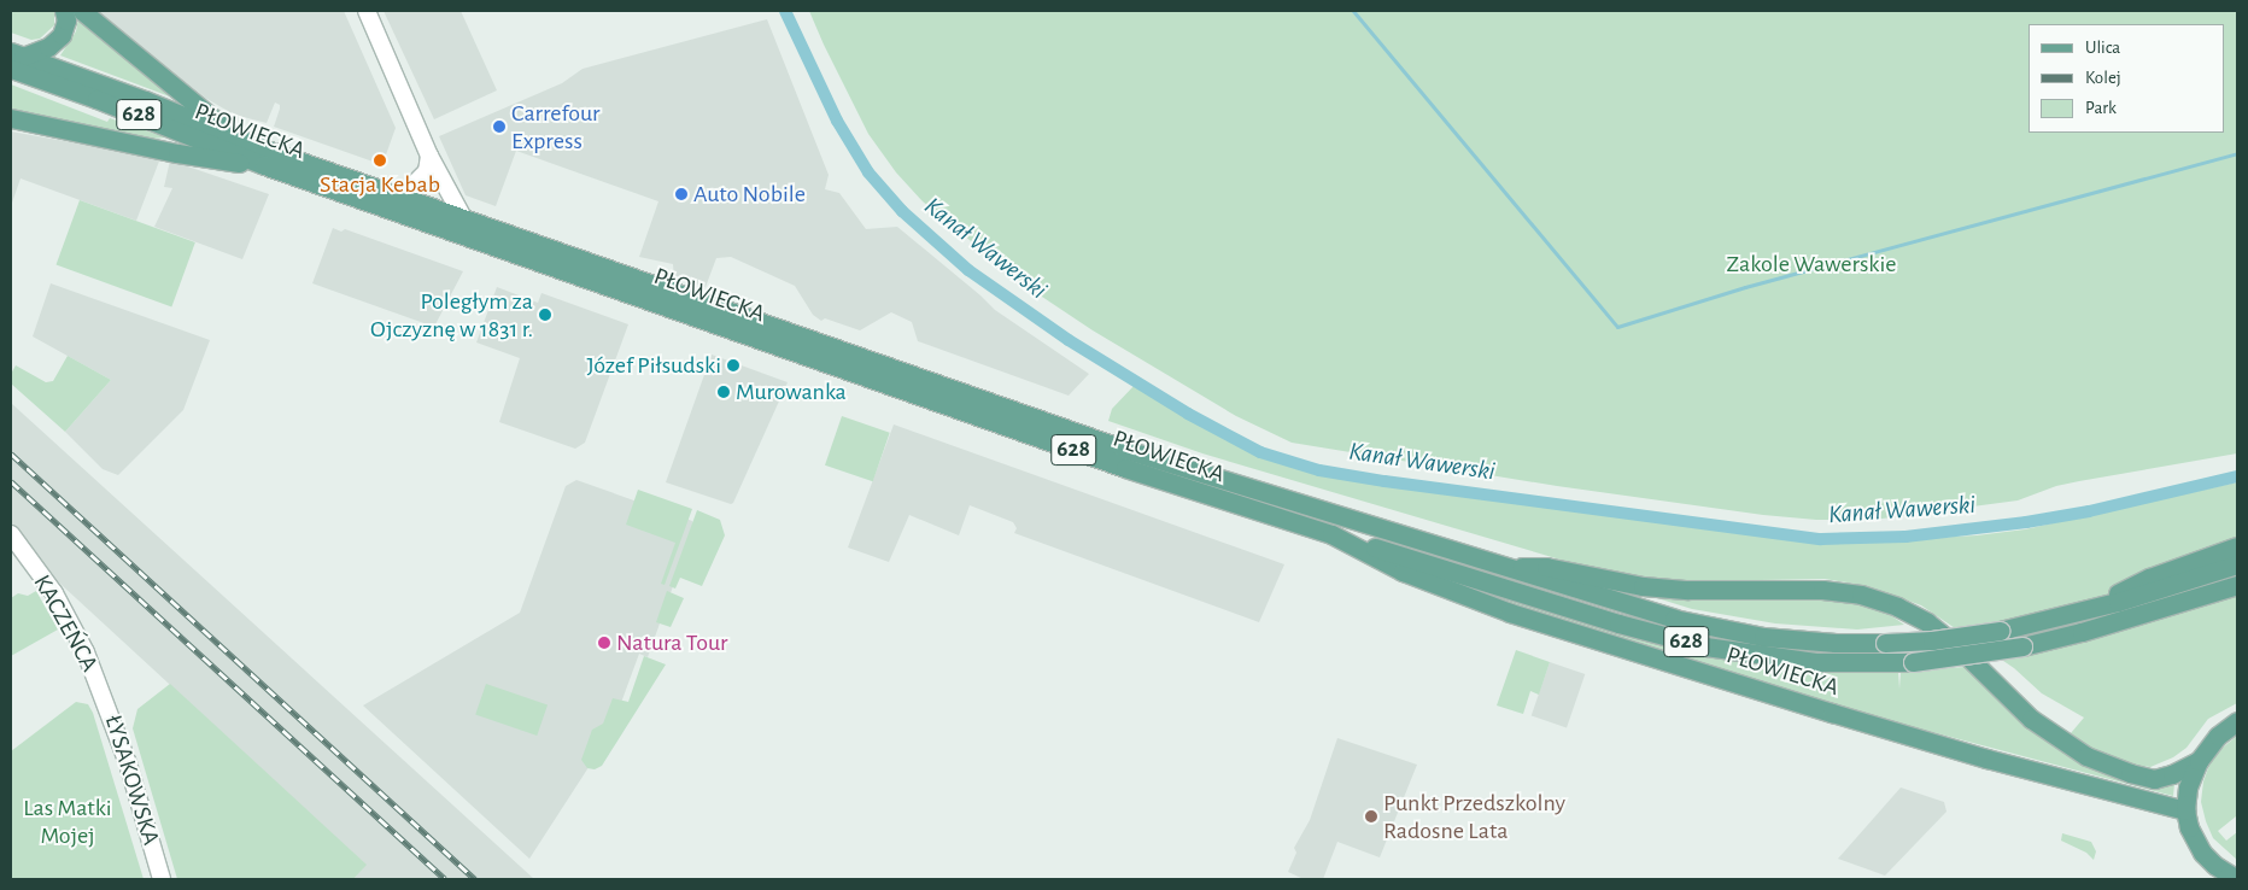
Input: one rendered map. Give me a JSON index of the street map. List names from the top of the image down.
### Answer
{
  "streets": {
    "main road": ["628", "PŁOWIECKA"],
    "street": ["KACZEŃCA", "ŁYSAKOWSKA"]
  },
  "crossings": [
    ["628", "PŁOWIECKA"],
    ["KACZEŃCA", "ŁYSAKOWSKA"]
  ],
  "water": ["Kanał Wawerski"],
  "parks": ["Zakole Wawerskie", "Las Matki Mojej"],
  "places": [
    "Carrefour Express",
    "Stacja Kebab",
    "Auto Nobile",
    "Poległym za Ojczyznę w 1831 r.",
    "Józef Piłsudski",
    "Murowanka",
    "Natura Tour",
    "Punkt Przedszkolny Radosne Lata"
  ],
  "legend": ["Ulica", "Kolej", "Park"]
}
